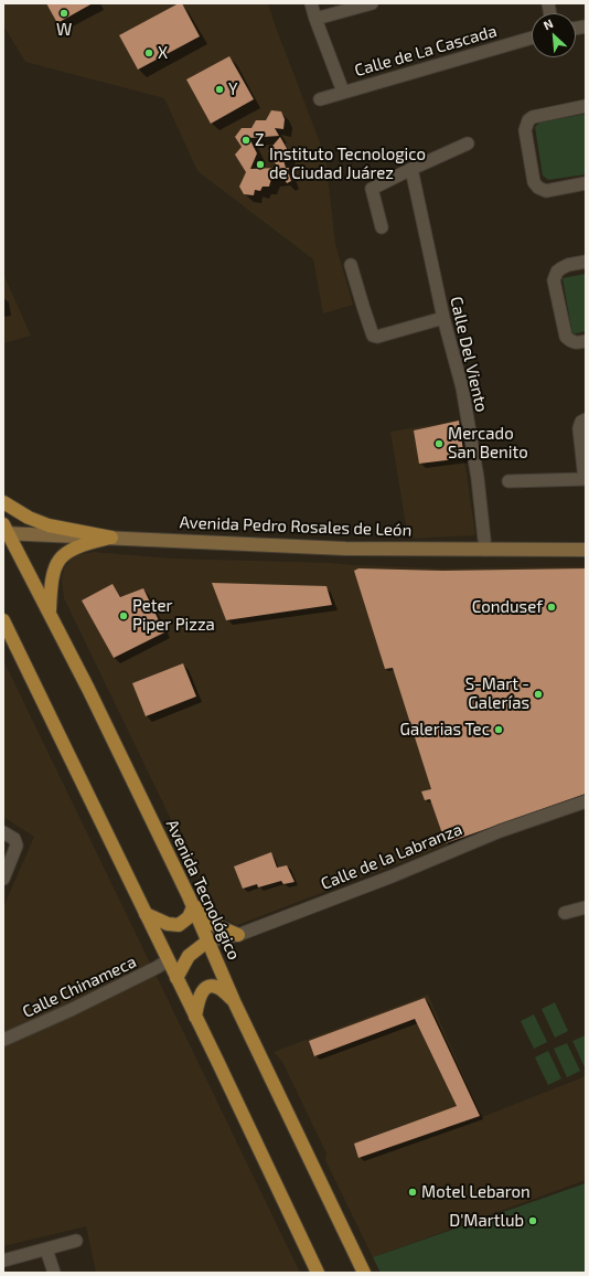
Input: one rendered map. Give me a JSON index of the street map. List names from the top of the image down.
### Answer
{
  "streets": {
    "main road": ["Avenida Pedro Rosales de León", "Avenida Tecnológico"],
    "street": [
      "Calle de La Cascada",
      "Calle Del Viento",
      "Calle de la Labranza",
      "Calle Chinameca"
    ]
  },
  "crossings": [
    ["Calle Del Viento", "Avenida Pedro Rosales de León"],
    ["Avenida Pedro Rosales de León", "Avenida Tecnológico"],
    ["Calle de la Labranza", "Avenida Tecnológico"]
  ],
  "places": [
    "W",
    "X",
    "Y",
    "Z",
    "Instituto Tecnologico de Ciudad Juárez",
    "Mercado San Benito",
    "Condusef",
    "Peter Piper Pizza",
    "S-Mart - Galerías",
    "Galerias Tec",
    "Motel Lebaron",
    "D'Martlub"
  ],
  "north": "top left"
}
